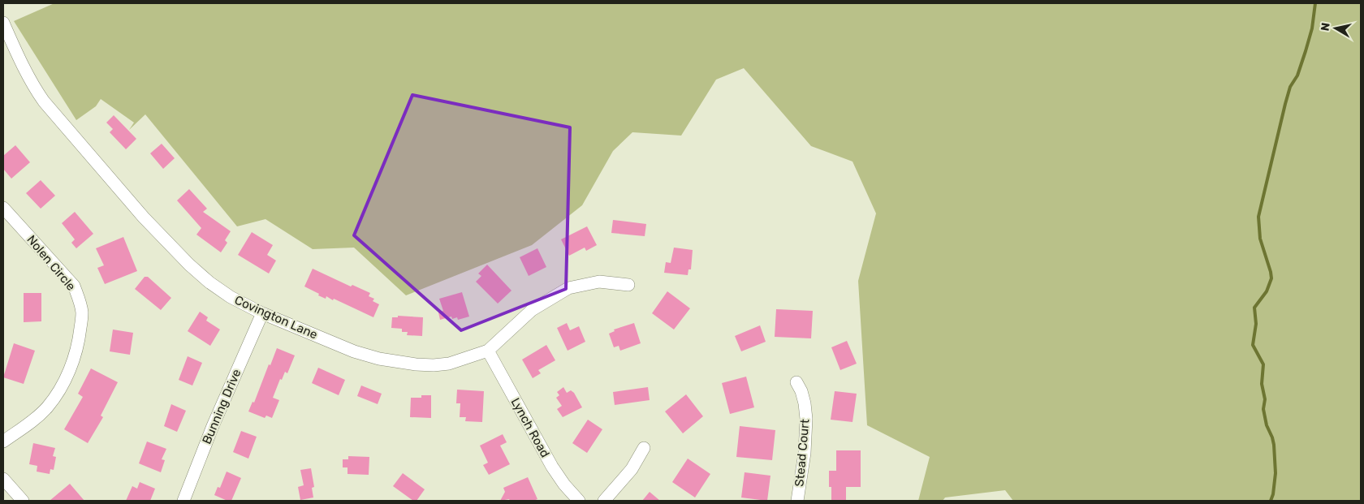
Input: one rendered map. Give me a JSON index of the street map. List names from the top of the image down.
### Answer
{
  "streets": {
    "street": [
      "Nolen Circle",
      "Covington Lane",
      "Bunning Drive",
      "Lynch Road",
      "Stead Court"
    ]
  },
  "crossings": [
    ["Covington Lane", "Bunning Drive"],
    ["Covington Lane", "Lynch Road"]
  ],
  "north": "left"
}
